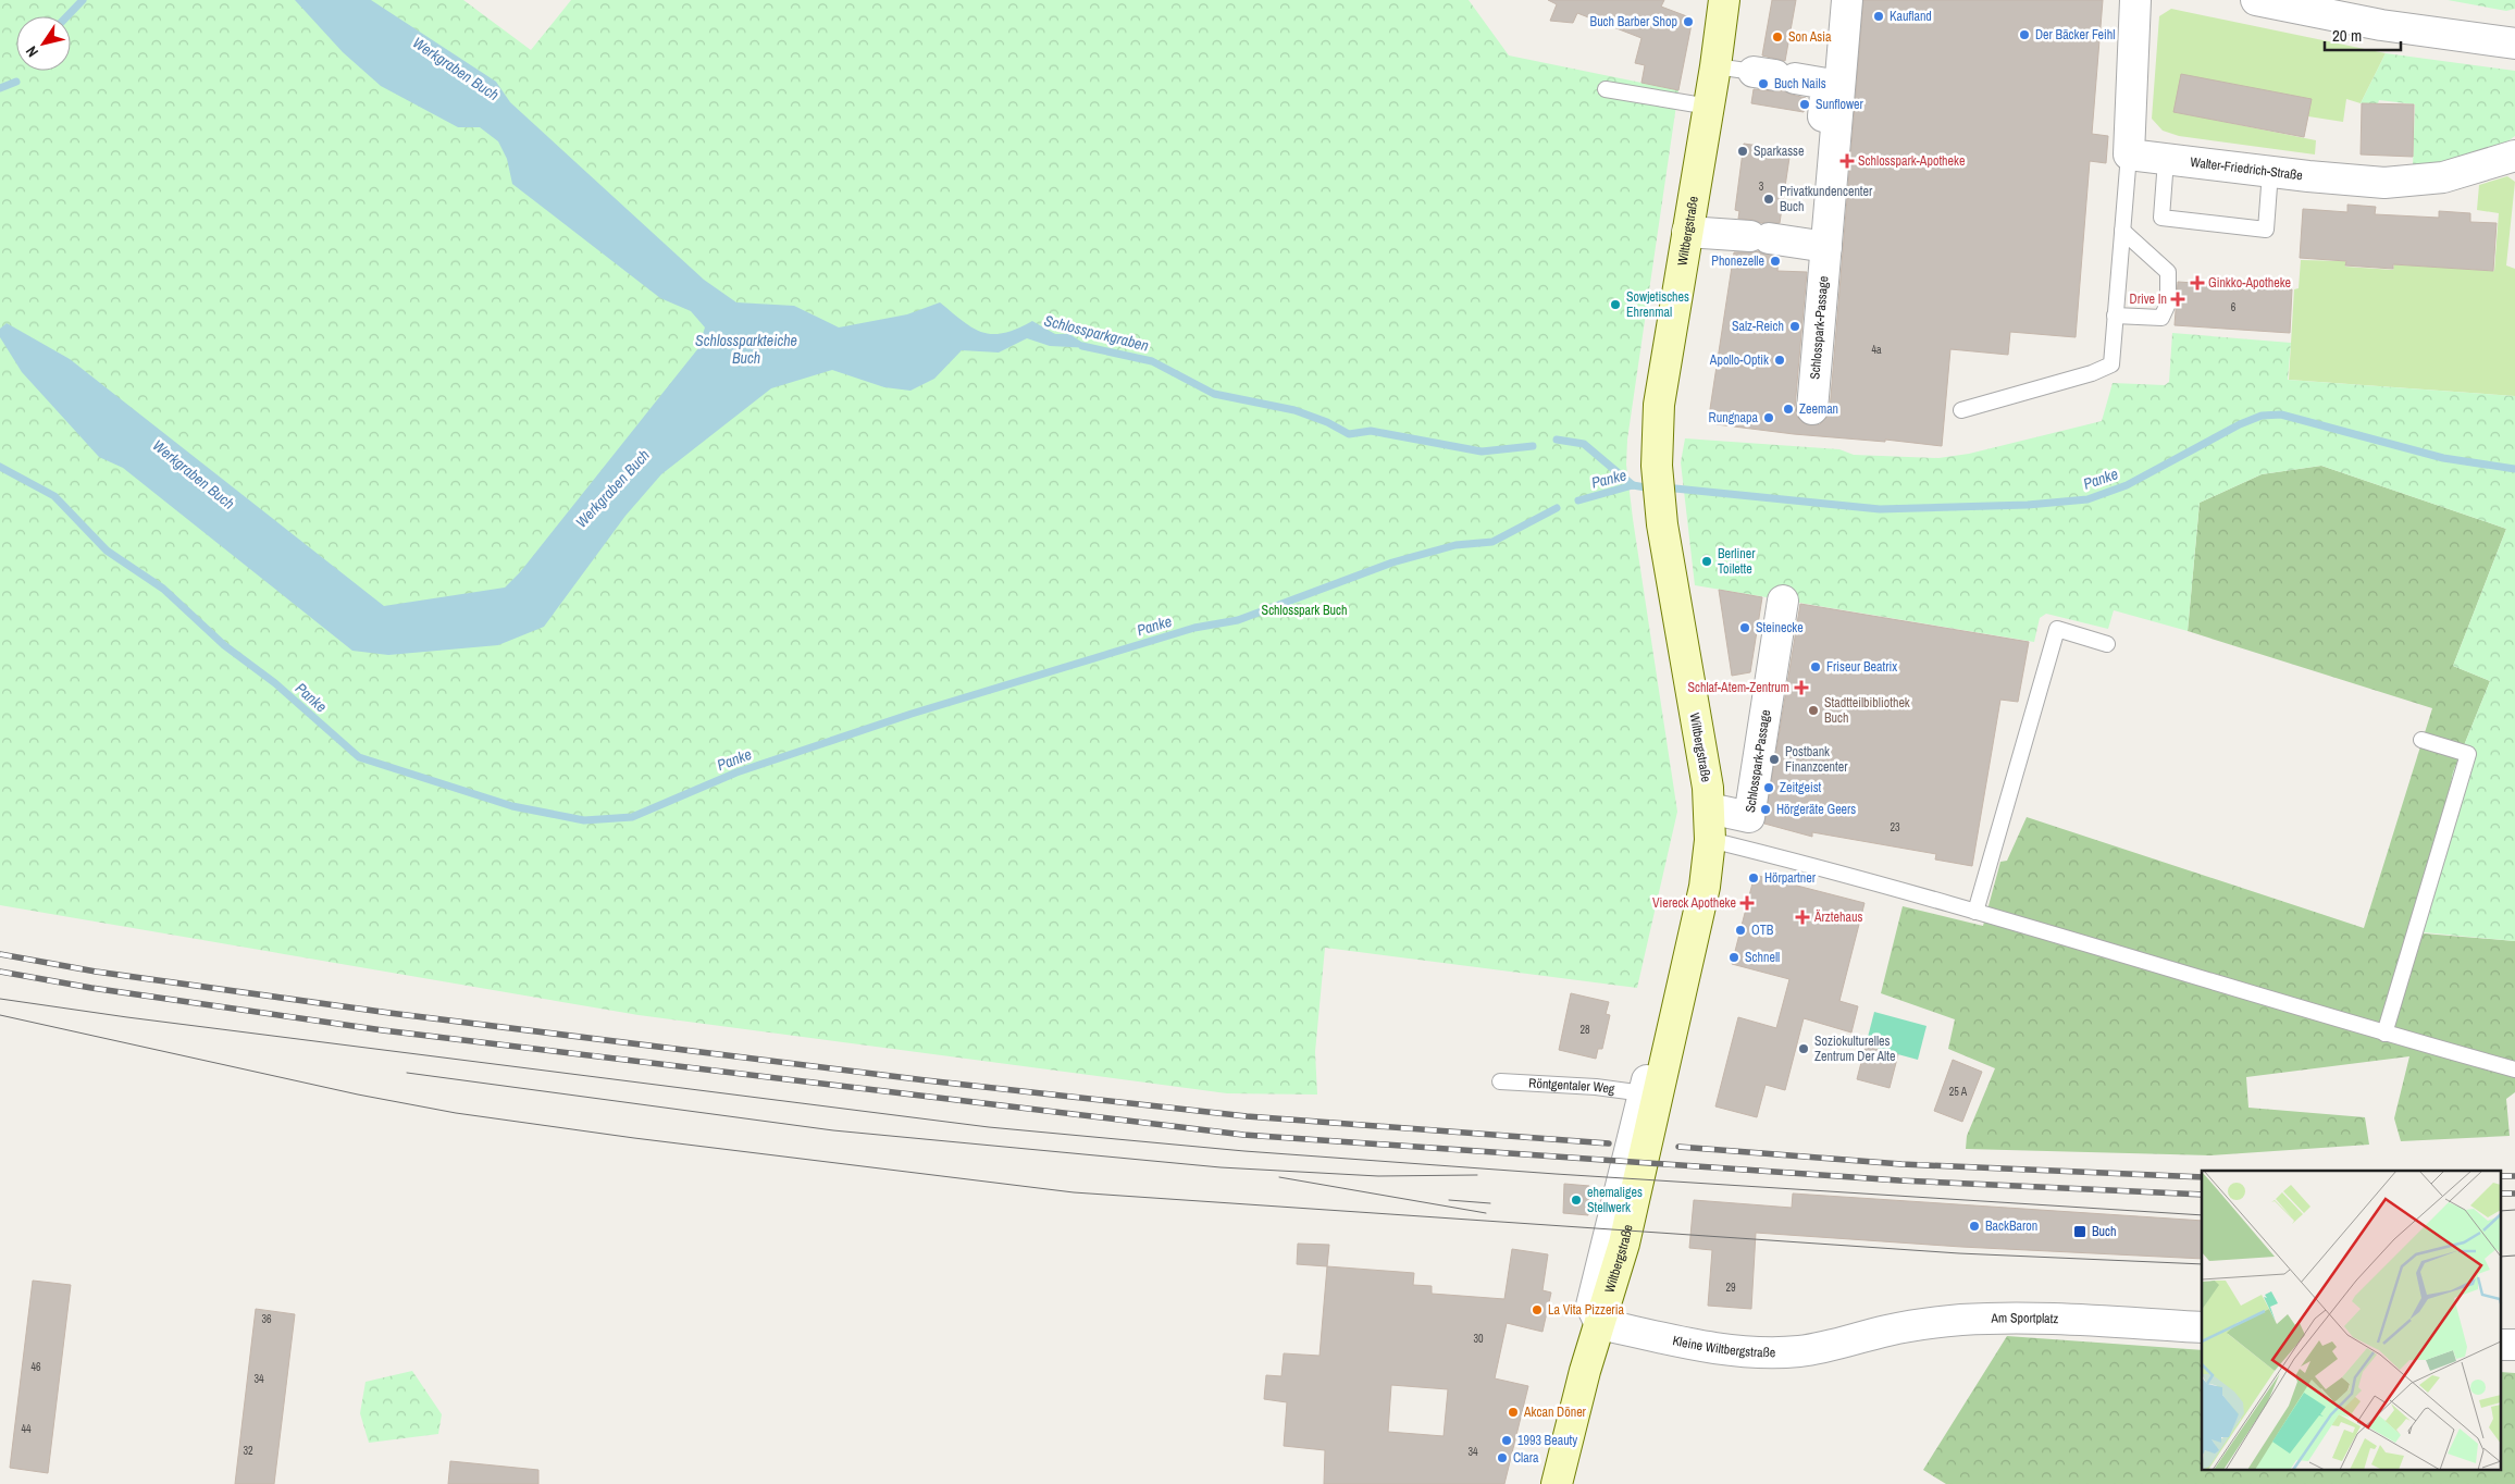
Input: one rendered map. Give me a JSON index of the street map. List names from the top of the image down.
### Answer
{
  "streets": {
    "main road": ["Wiltbergstraße"],
    "street": [
      "Walter-Friedrich-Straße",
      "Schlosspark-Passage",
      "Am Sportplatz",
      "Kleine Wiltbergstraße"
    ],
    "lane": ["Röntgentaler Weg"]
  },
  "crossings": [
    ["Wiltbergstraße", "Schlosspark-Passage"],
    ["Wiltbergstraße", "Kleine Wiltbergstraße"],
    ["Am Sportplatz", "Kleine Wiltbergstraße"]
  ],
  "water": [
    "Werkgraben Buch",
    "Schlossparkgraben",
    "Schlossparkteiche Buch",
    "Panke"
  ],
  "parks": ["Schlosspark Buch"],
  "places": {
    "other": [
      "Kaufland",
      "Buch Barber Shop",
      "Der Bäcker Feihl",
      "Son Asia",
      "Buch Nails",
      "Sunflower",
      "Sparkasse",
      "Privatkundencenter Buch",
      "Phonezelle",
      "Sowjetisches Ehrenmal",
      "Salz-Reich",
      "Apollo-Optik",
      "Zeeman",
      "Rungnapa",
      "Berliner Toilette",
      "Steinecke",
      "Friseur Beatrix",
      "Stadtteilbibliothek Buch",
      "Postbank Finanzcenter",
      "Zeitgeist",
      "Hörgeräte Geers",
      "Hörpartner",
      "OTB",
      "Schnell",
      "Soziokulturelles Zentrum Der Alte",
      "ehemaliges Stellwerk",
      "BackBaron",
      "La Vita Pizzeria",
      "Akcan Döner",
      "1993 Beauty",
      "Clara"
    ],
    "health": [
      "Schlosspark-Apotheke",
      "Ginkko-Apotheke",
      "Drive In",
      "Schlaf-Atem-Zentrum",
      "Viereck Apotheke",
      "Ärztehaus"
    ],
    "transit": ["Buch"]
  },
  "house_numbers": [
    "3",
    "6",
    "4a",
    "23",
    "28",
    "25 A",
    "29",
    "36",
    "30",
    "46",
    "34",
    "44",
    "32",
    "34"
  ],
  "scale_bar": "20 m",
  "north": "bottom left"
}
